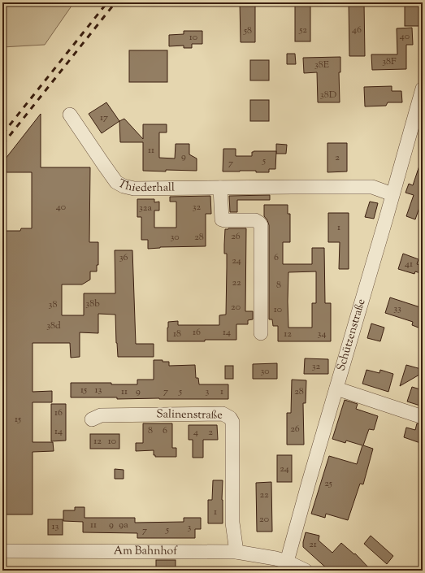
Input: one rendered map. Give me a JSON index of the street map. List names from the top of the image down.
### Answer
{
  "streets": {
    "street": [
      "Thiederhall",
      "Schützenstraße",
      "Salinenstraße",
      "Am Bahnhof"
    ]
  },
  "crossings": [
    ["Thiederhall", "Schützenstraße"],
    ["Schützenstraße", "Am Bahnhof"],
    ["Salinenstraße", "Am Bahnhof"]
  ],
  "house_numbers": [
    "52",
    "46",
    "58",
    "40",
    "10",
    "38F",
    "38E",
    "38D",
    "17",
    "11",
    "9",
    "2",
    "5",
    "7",
    "40",
    "32",
    "32a",
    "1",
    "26",
    "30",
    "28",
    "36",
    "6",
    "24",
    "41",
    "22",
    "8",
    "38b",
    "38",
    "20",
    "33",
    "10",
    "38d",
    "16",
    "14",
    "18",
    "12",
    "34",
    "32",
    "30",
    "15",
    "13",
    "11",
    "9",
    "7",
    "5",
    "3",
    "1",
    "28",
    "16",
    "15",
    "26",
    "8",
    "6",
    "14",
    "4",
    "2",
    "12",
    "10",
    "24",
    "25",
    "22",
    "1",
    "20",
    "11",
    "9",
    "9a",
    "13",
    "3",
    "5",
    "7",
    "21"
  ]
}
